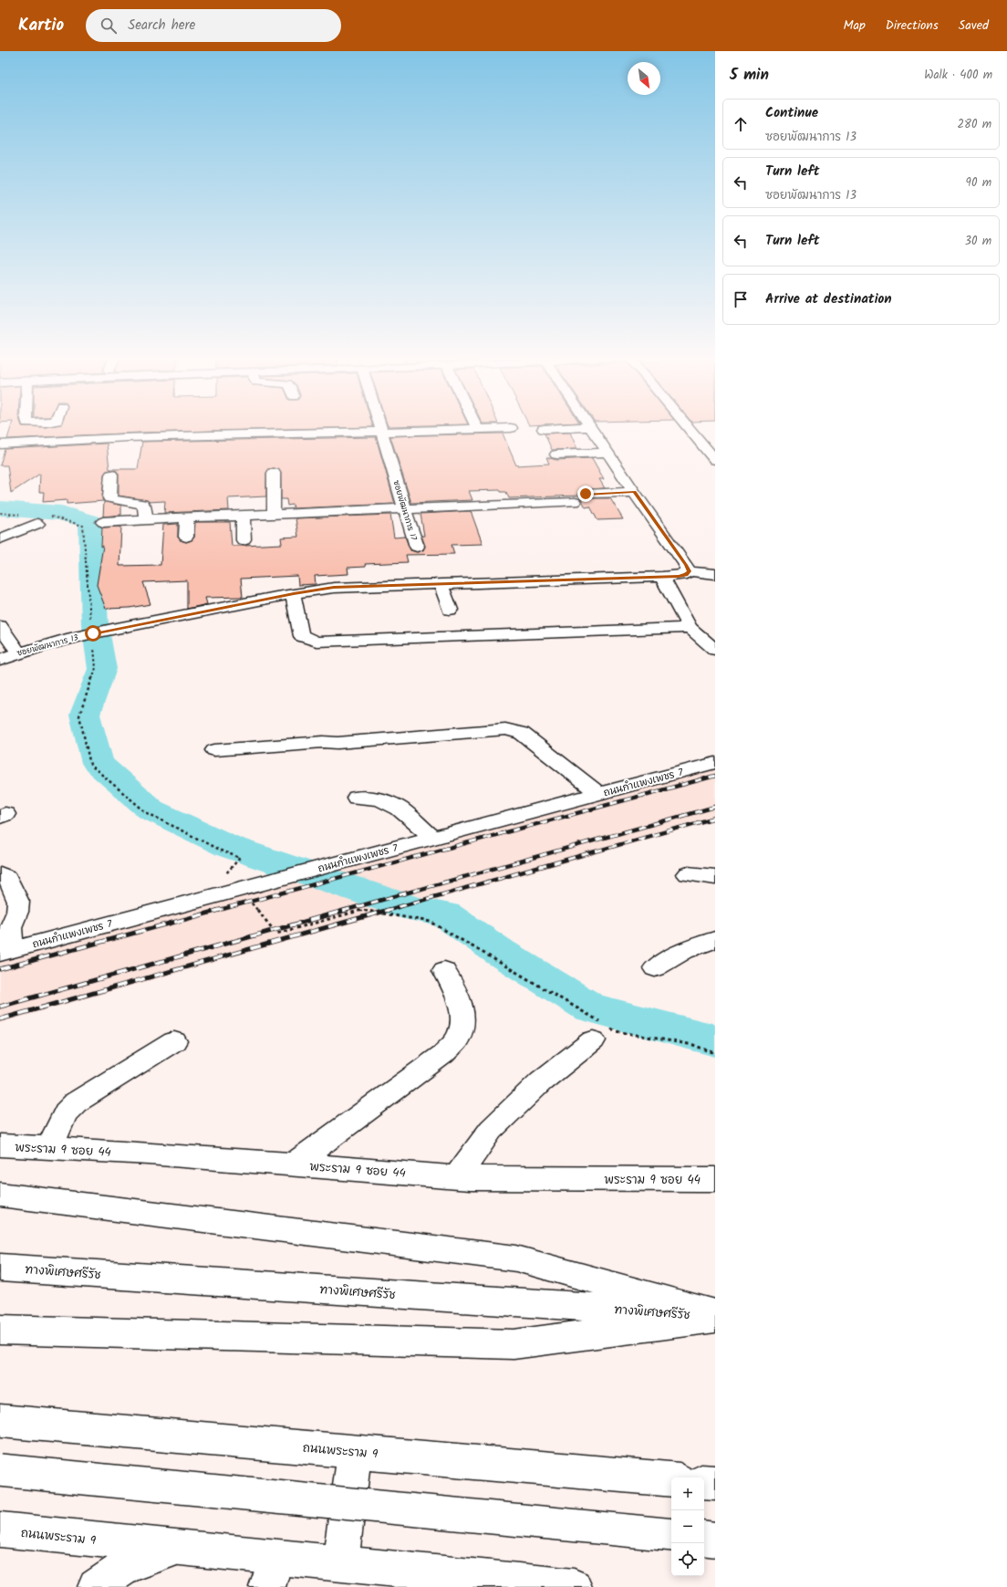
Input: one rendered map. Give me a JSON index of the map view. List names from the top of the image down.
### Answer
{
  "streets": {
    "main road": [
      "ซอยพัฒนาการ 17",
      "ซอยพัฒนาการ 13",
      "ถนนกำแพงเพชร 7",
      "พระราม 9 ซอย 44",
      "ทางพิเศษศรีรัช",
      "ถนนพระราม 9"
    ]
  },
  "north": "bottom right",
  "page": {
    "header": "Kartio",
    "search": "Search here",
    "nav": ["Map", "Directions", "Saved"],
    "heading": ["5 min", "Walk · 400 m"],
    "list": [
      ["Continue", "ซอยพัฒนาการ 13", "280 m"],
      ["Turn left", "ซอยพัฒนาการ 13", "90 m"],
      ["Turn left", "30 m"],
      "Arrive at destination"
    ],
    "map_buttons": ["+", "−"]
  }
}
